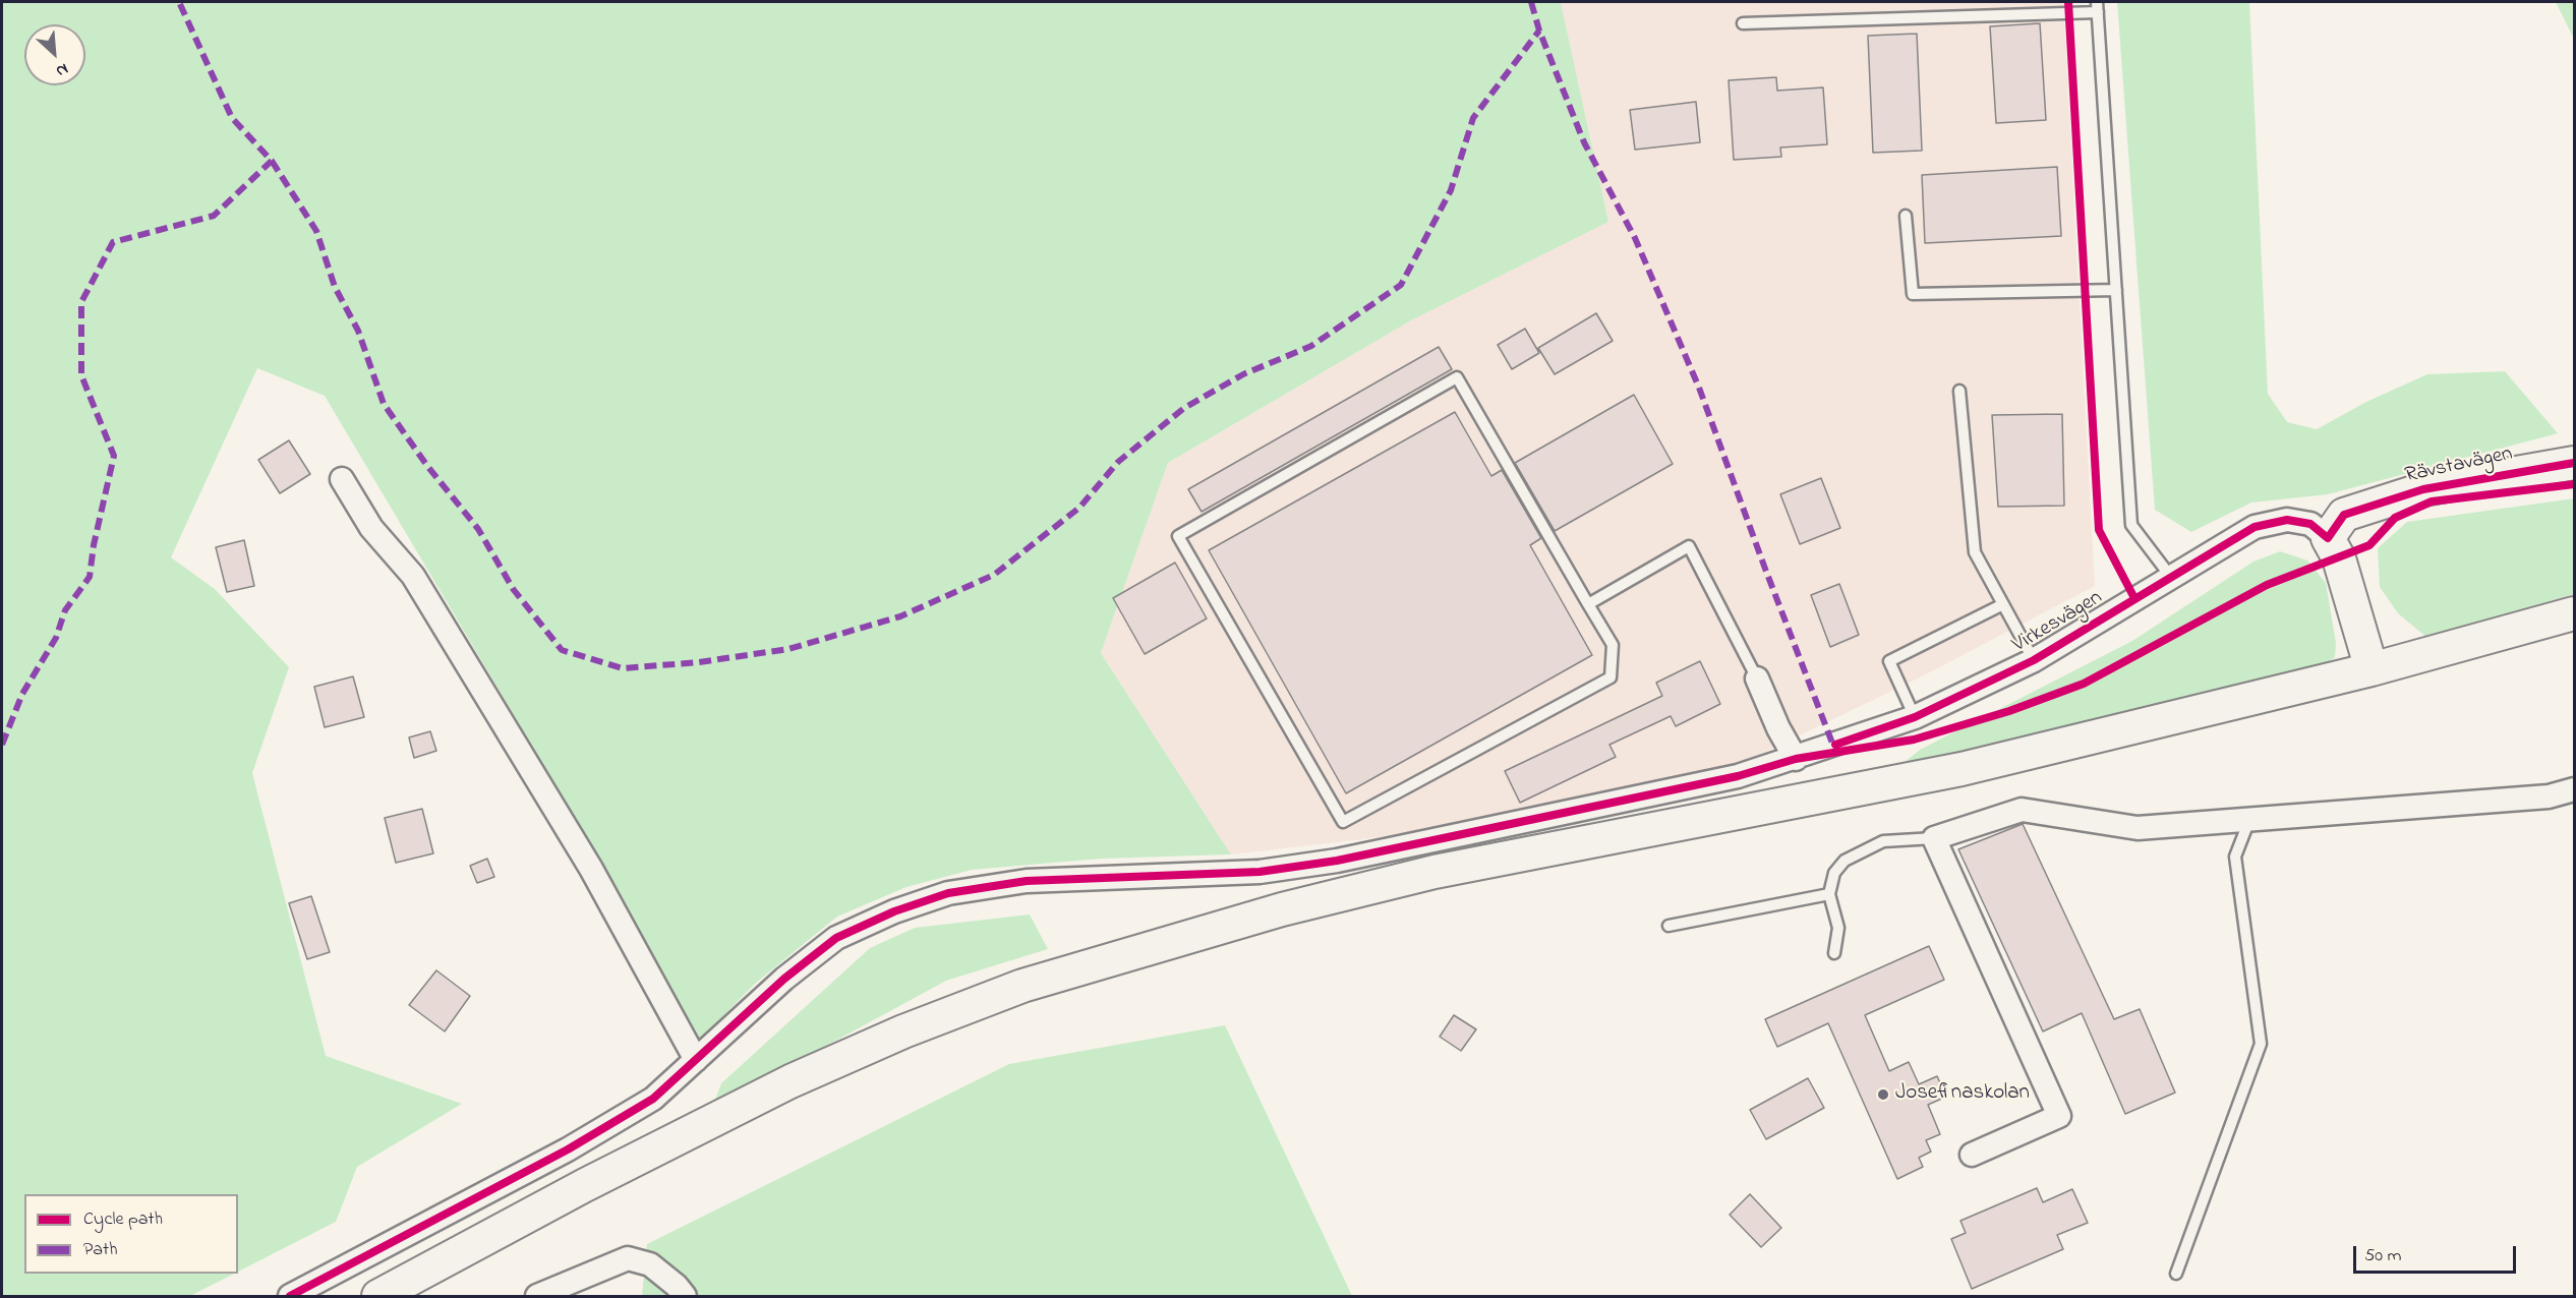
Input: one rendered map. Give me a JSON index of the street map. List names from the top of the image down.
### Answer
{
  "streets": {
    "main road": ["Rävstavägen"],
    "street": ["Virkesvägen"]
  },
  "crossings": [
    ["Rävstavägen", "Virkesvägen"]
  ],
  "places": ["Josefinaskolan"],
  "legend": ["Cycle path", "Path"],
  "scale_bar": "50 m",
  "north": "bottom right"
}
